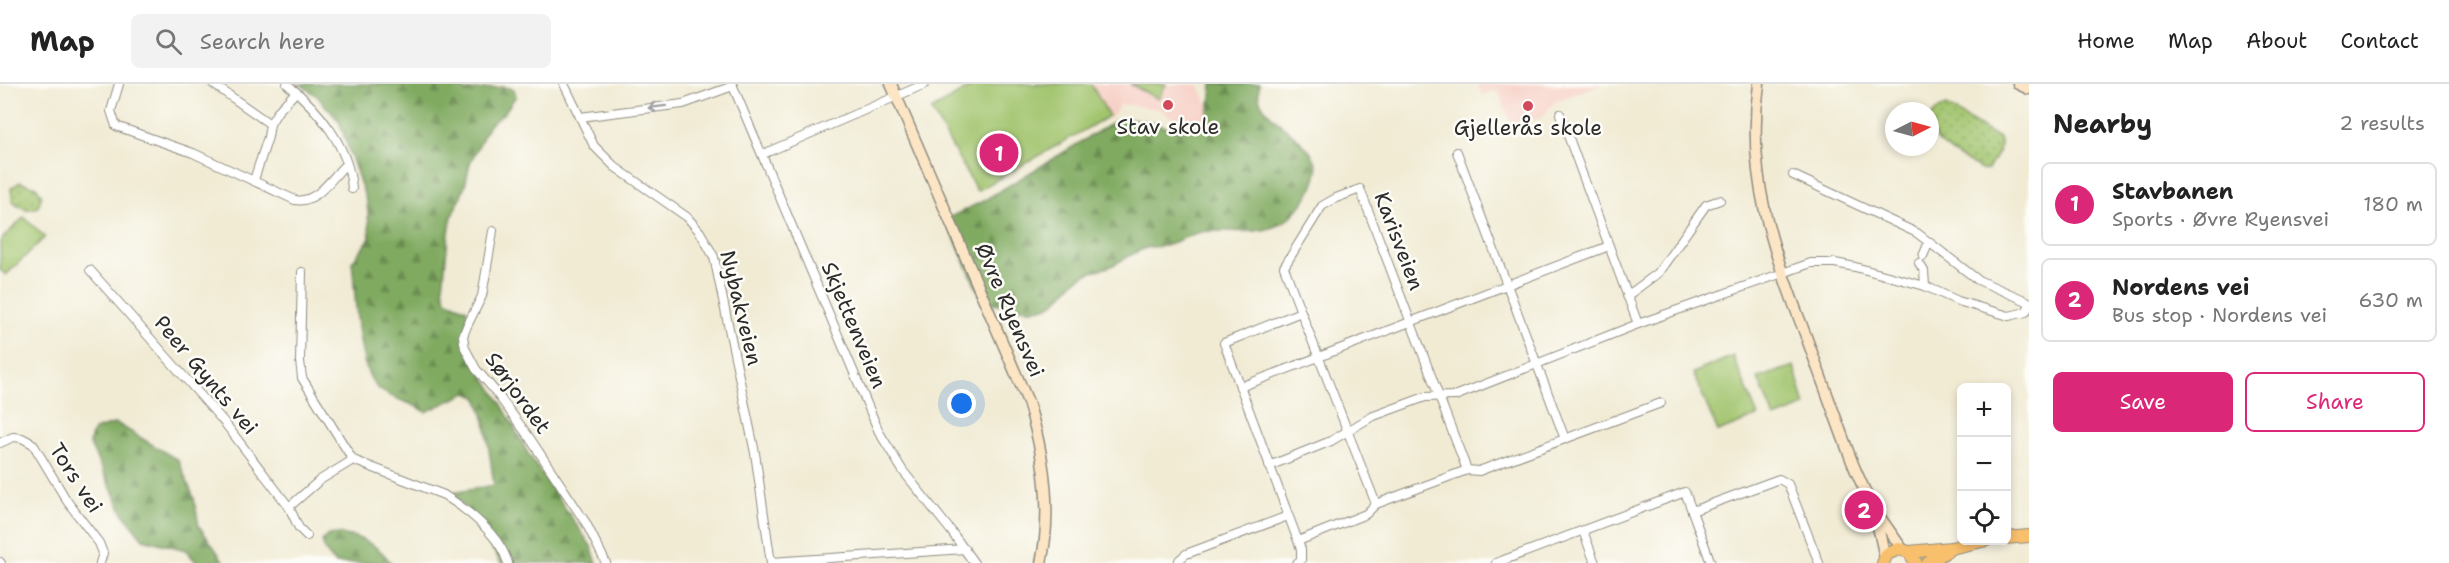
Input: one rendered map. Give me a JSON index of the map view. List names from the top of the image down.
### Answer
{
  "streets": {
    "street": [
      "Karisveien",
      "Nybakveien",
      "Øvre Ryensvei",
      "Skjettenveien",
      "Peer Gynts vei",
      "Sørjordet",
      "Tors vei"
    ]
  },
  "places": ["Stav skole", "Gjellerås skole"],
  "north": "right",
  "page": {
    "header": "Map",
    "search": "Search here",
    "nav": [
      "Home",
      "Map",
      "About",
      "Contact"
    ],
    "heading": ["Nearby", "2 results"],
    "pins": ["1", "2"],
    "list": [
      {
        "mark": "1",
        "name": "Stavbanen",
        "note": "Sports · Øvre Ryensvei",
        "value": "180 m"
      },
      {
        "mark": "2",
        "name": "Nordens vei",
        "note": "Bus stop · Nordens vei",
        "value": "630 m"
      }
    ],
    "buttons": ["Save", "Share"],
    "map_buttons": ["+", "−"]
  }
}
